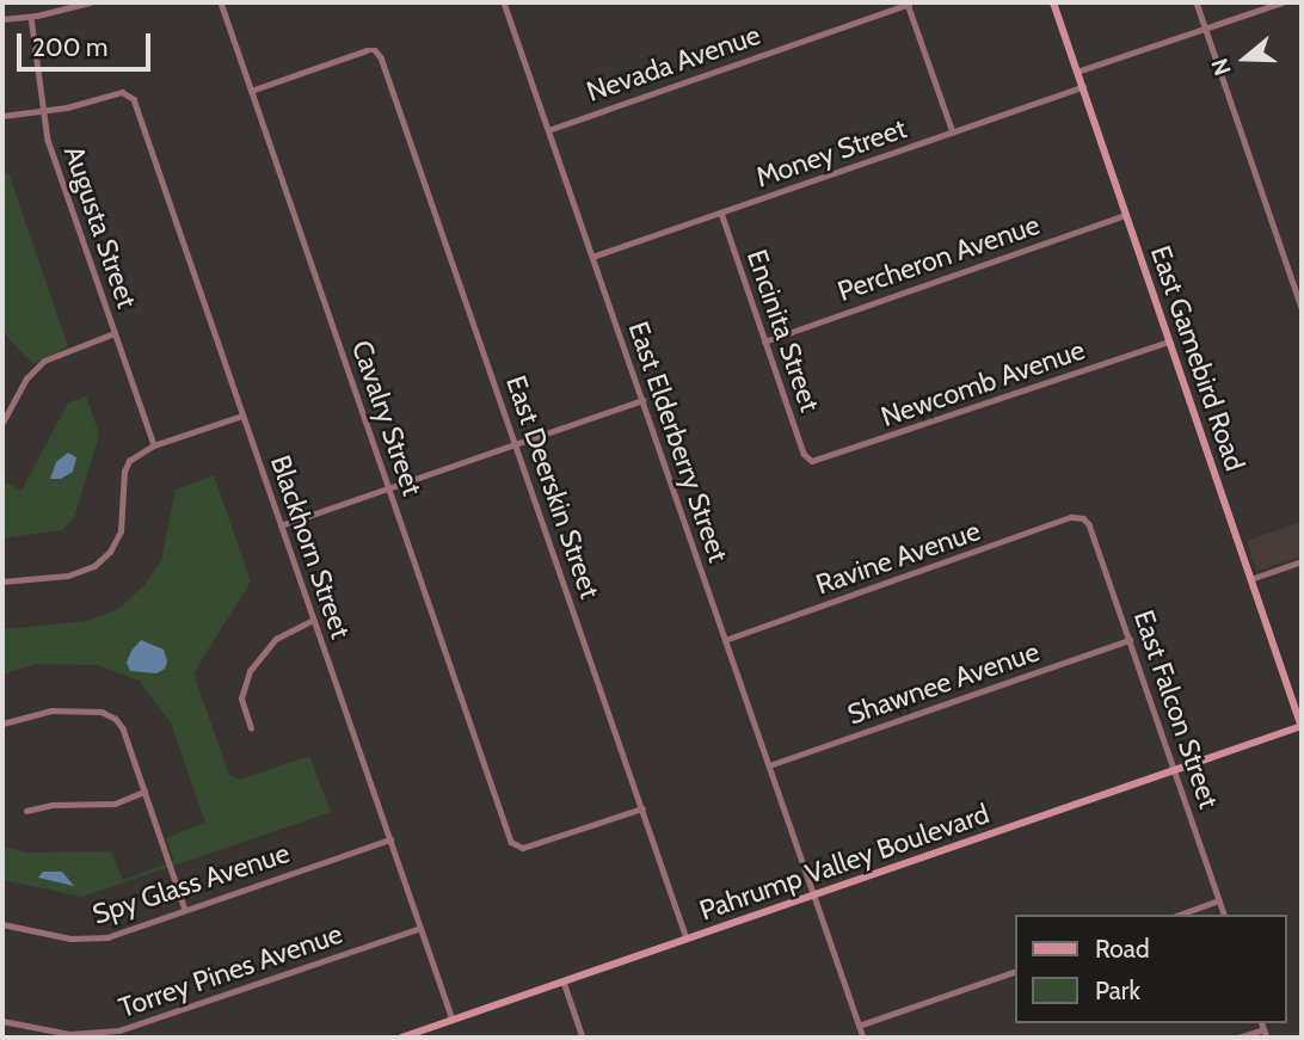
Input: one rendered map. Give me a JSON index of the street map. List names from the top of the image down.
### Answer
{
  "streets": {
    "main road": ["East Gamebird Road", "Pahrump Valley Boulevard"],
    "street": [
      "Nevada Avenue",
      "Money Street",
      "Augusta Street",
      "Percheron Avenue",
      "Encinita Street",
      "Newcomb Avenue",
      "Cavalry Street",
      "East Elderberry Street",
      "East Deerskin Street",
      "Blackhorn Street",
      "Ravine Avenue",
      "Shawnee Avenue",
      "East Falcon Street",
      "Spy Glass Avenue",
      "Torrey Pines Avenue"
    ]
  },
  "crossings": [
    ["Nevada Avenue", "East Elderberry Street"],
    ["Money Street", "Encinita Street"],
    ["Money Street", "East Gamebird Road"],
    ["Money Street", "East Elderberry Street"],
    ["Augusta Street", "Blackhorn Street"],
    ["Percheron Avenue", "Encinita Street"],
    ["Percheron Avenue", "East Gamebird Road"],
    ["Encinita Street", "Newcomb Avenue"],
    ["East Gamebird Road", "Newcomb Avenue"],
    ["East Gamebird Road", "Pahrump Valley Boulevard"],
    ["Cavalry Street", "East Deerskin Street"],
    ["East Elderberry Street", "Ravine Avenue"],
    ["East Elderberry Street", "Shawnee Avenue"],
    ["East Elderberry Street", "Pahrump Valley Boulevard"],
    ["East Deerskin Street", "Pahrump Valley Boulevard"],
    ["Blackhorn Street", "Pahrump Valley Boulevard"],
    ["Blackhorn Street", "Spy Glass Avenue"],
    ["Blackhorn Street", "Torrey Pines Avenue"],
    ["Ravine Avenue", "East Falcon Street"],
    ["Shawnee Avenue", "East Falcon Street"],
    ["East Falcon Street", "Pahrump Valley Boulevard"]
  ],
  "legend": ["Road", "Park"],
  "scale_bar": "200 m",
  "north": "left"
}
